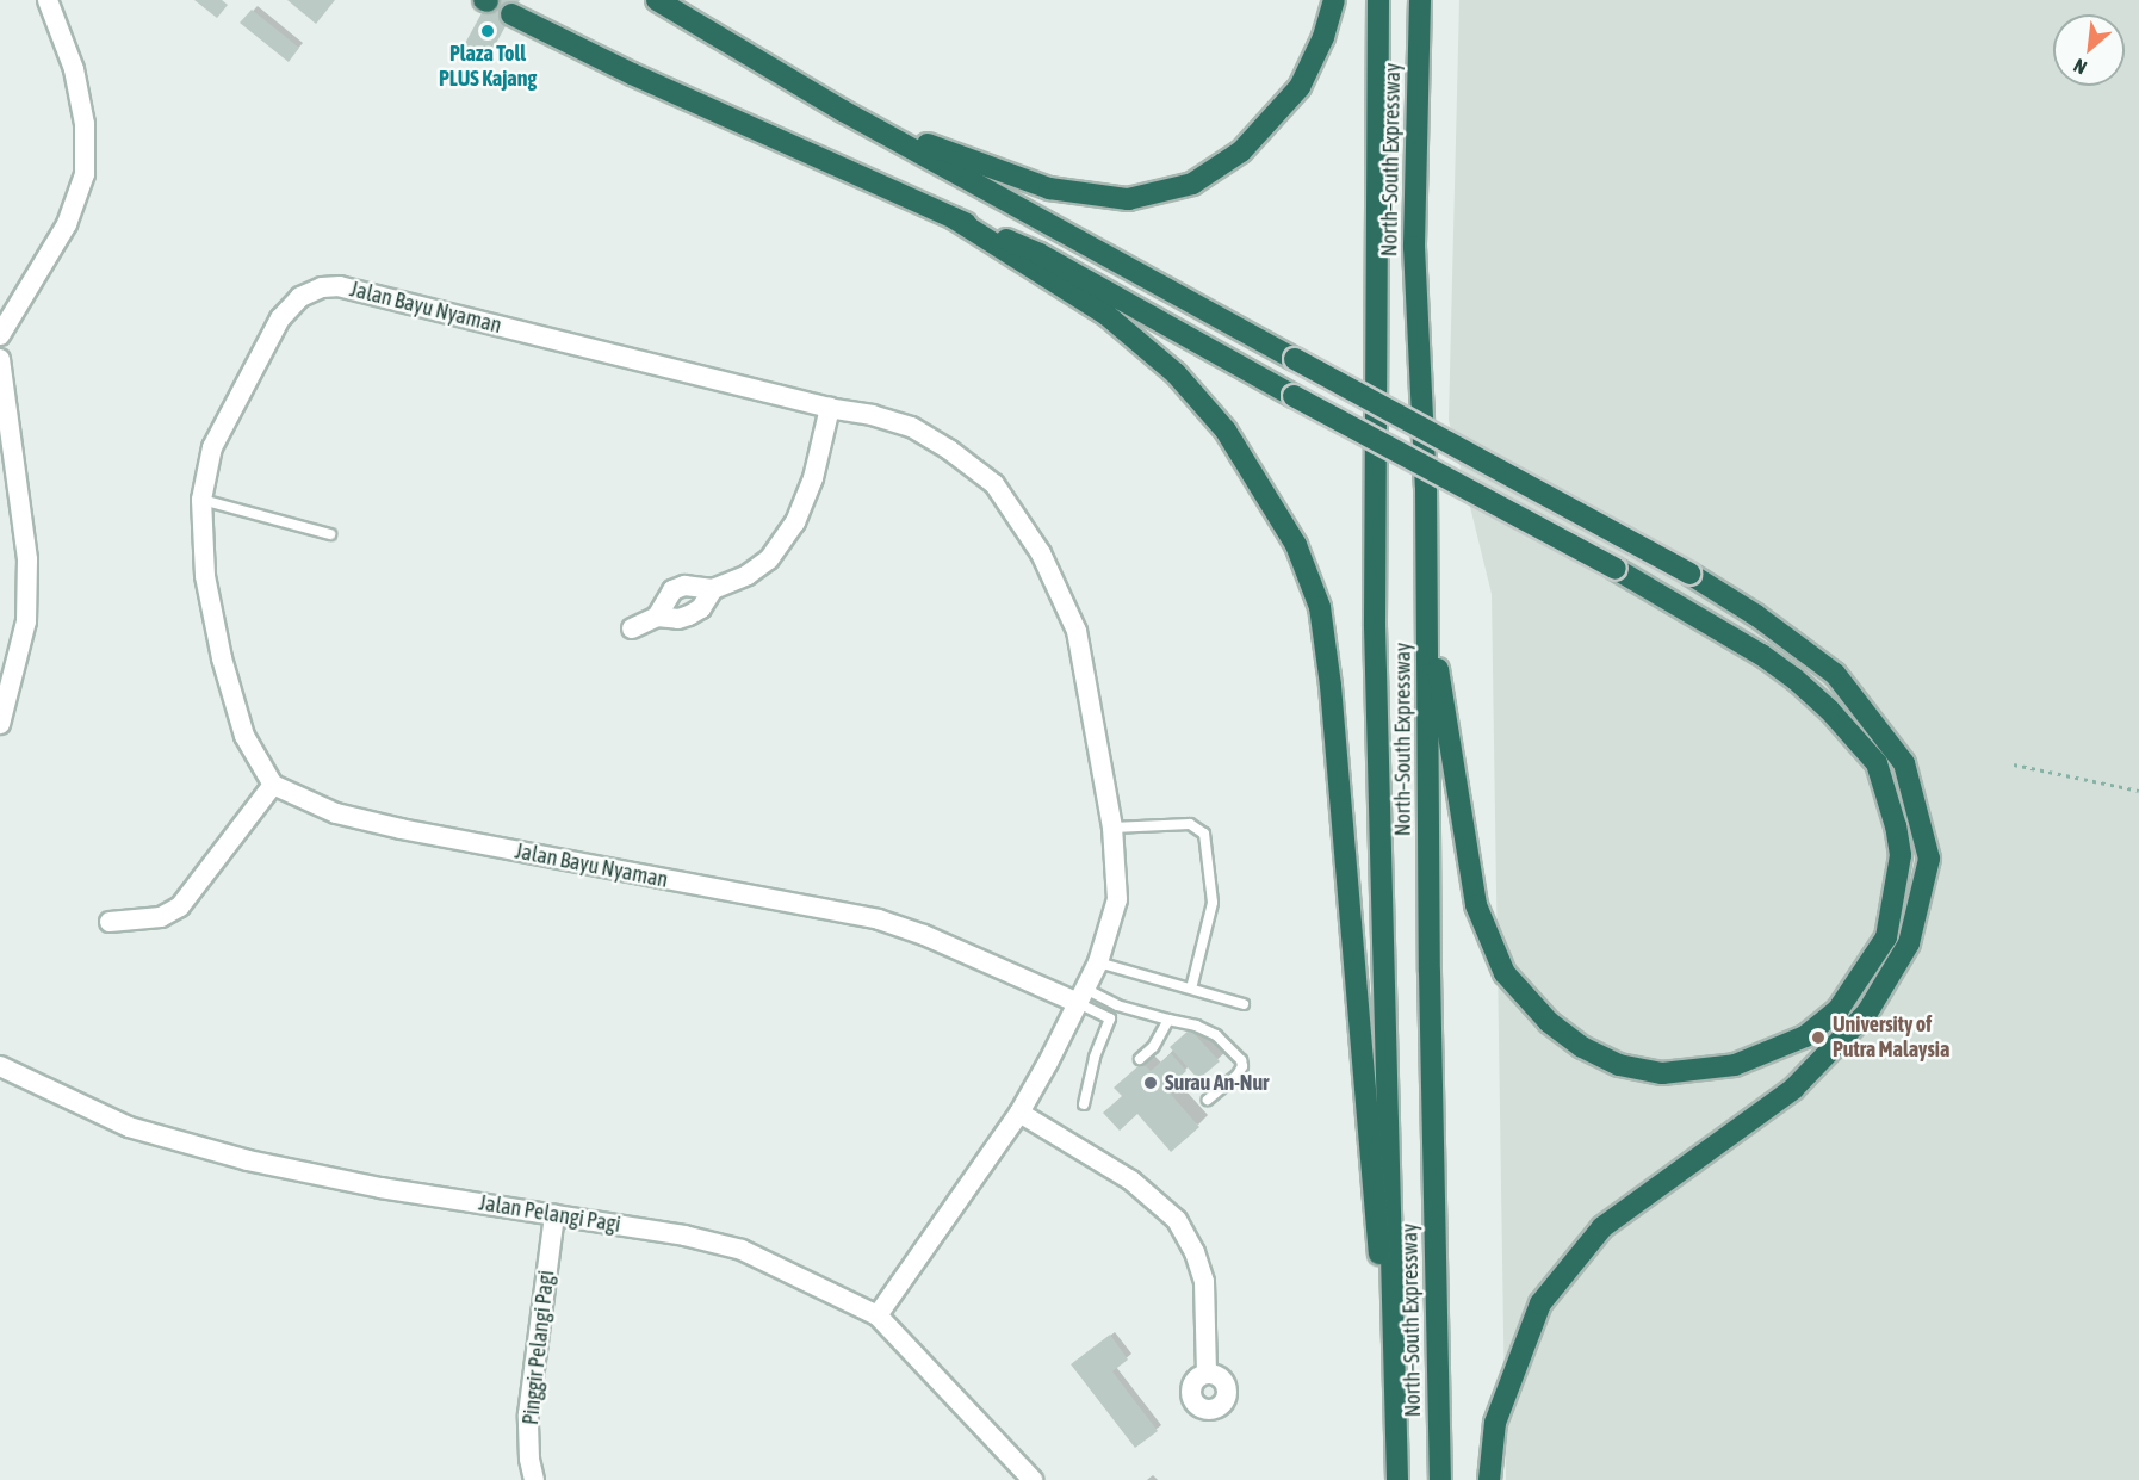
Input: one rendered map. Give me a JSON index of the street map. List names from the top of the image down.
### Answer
{
  "streets": {
    "highway": ["North–South Expressway"],
    "street": ["Jalan Bayu Nyaman", "Jalan Pelangi Pagi", "Pinggir Pelangi Pagi"]
  },
  "crossings": [
    ["Jalan Bayu Nyaman", "Jalan Pelangi Pagi"],
    ["Jalan Pelangi Pagi", "Pinggir Pelangi Pagi"]
  ],
  "places": ["Plaza Toll PLUS Kajang", "University of Putra Malaysia", "Surau An-Nur"],
  "north": "bottom left"
}
